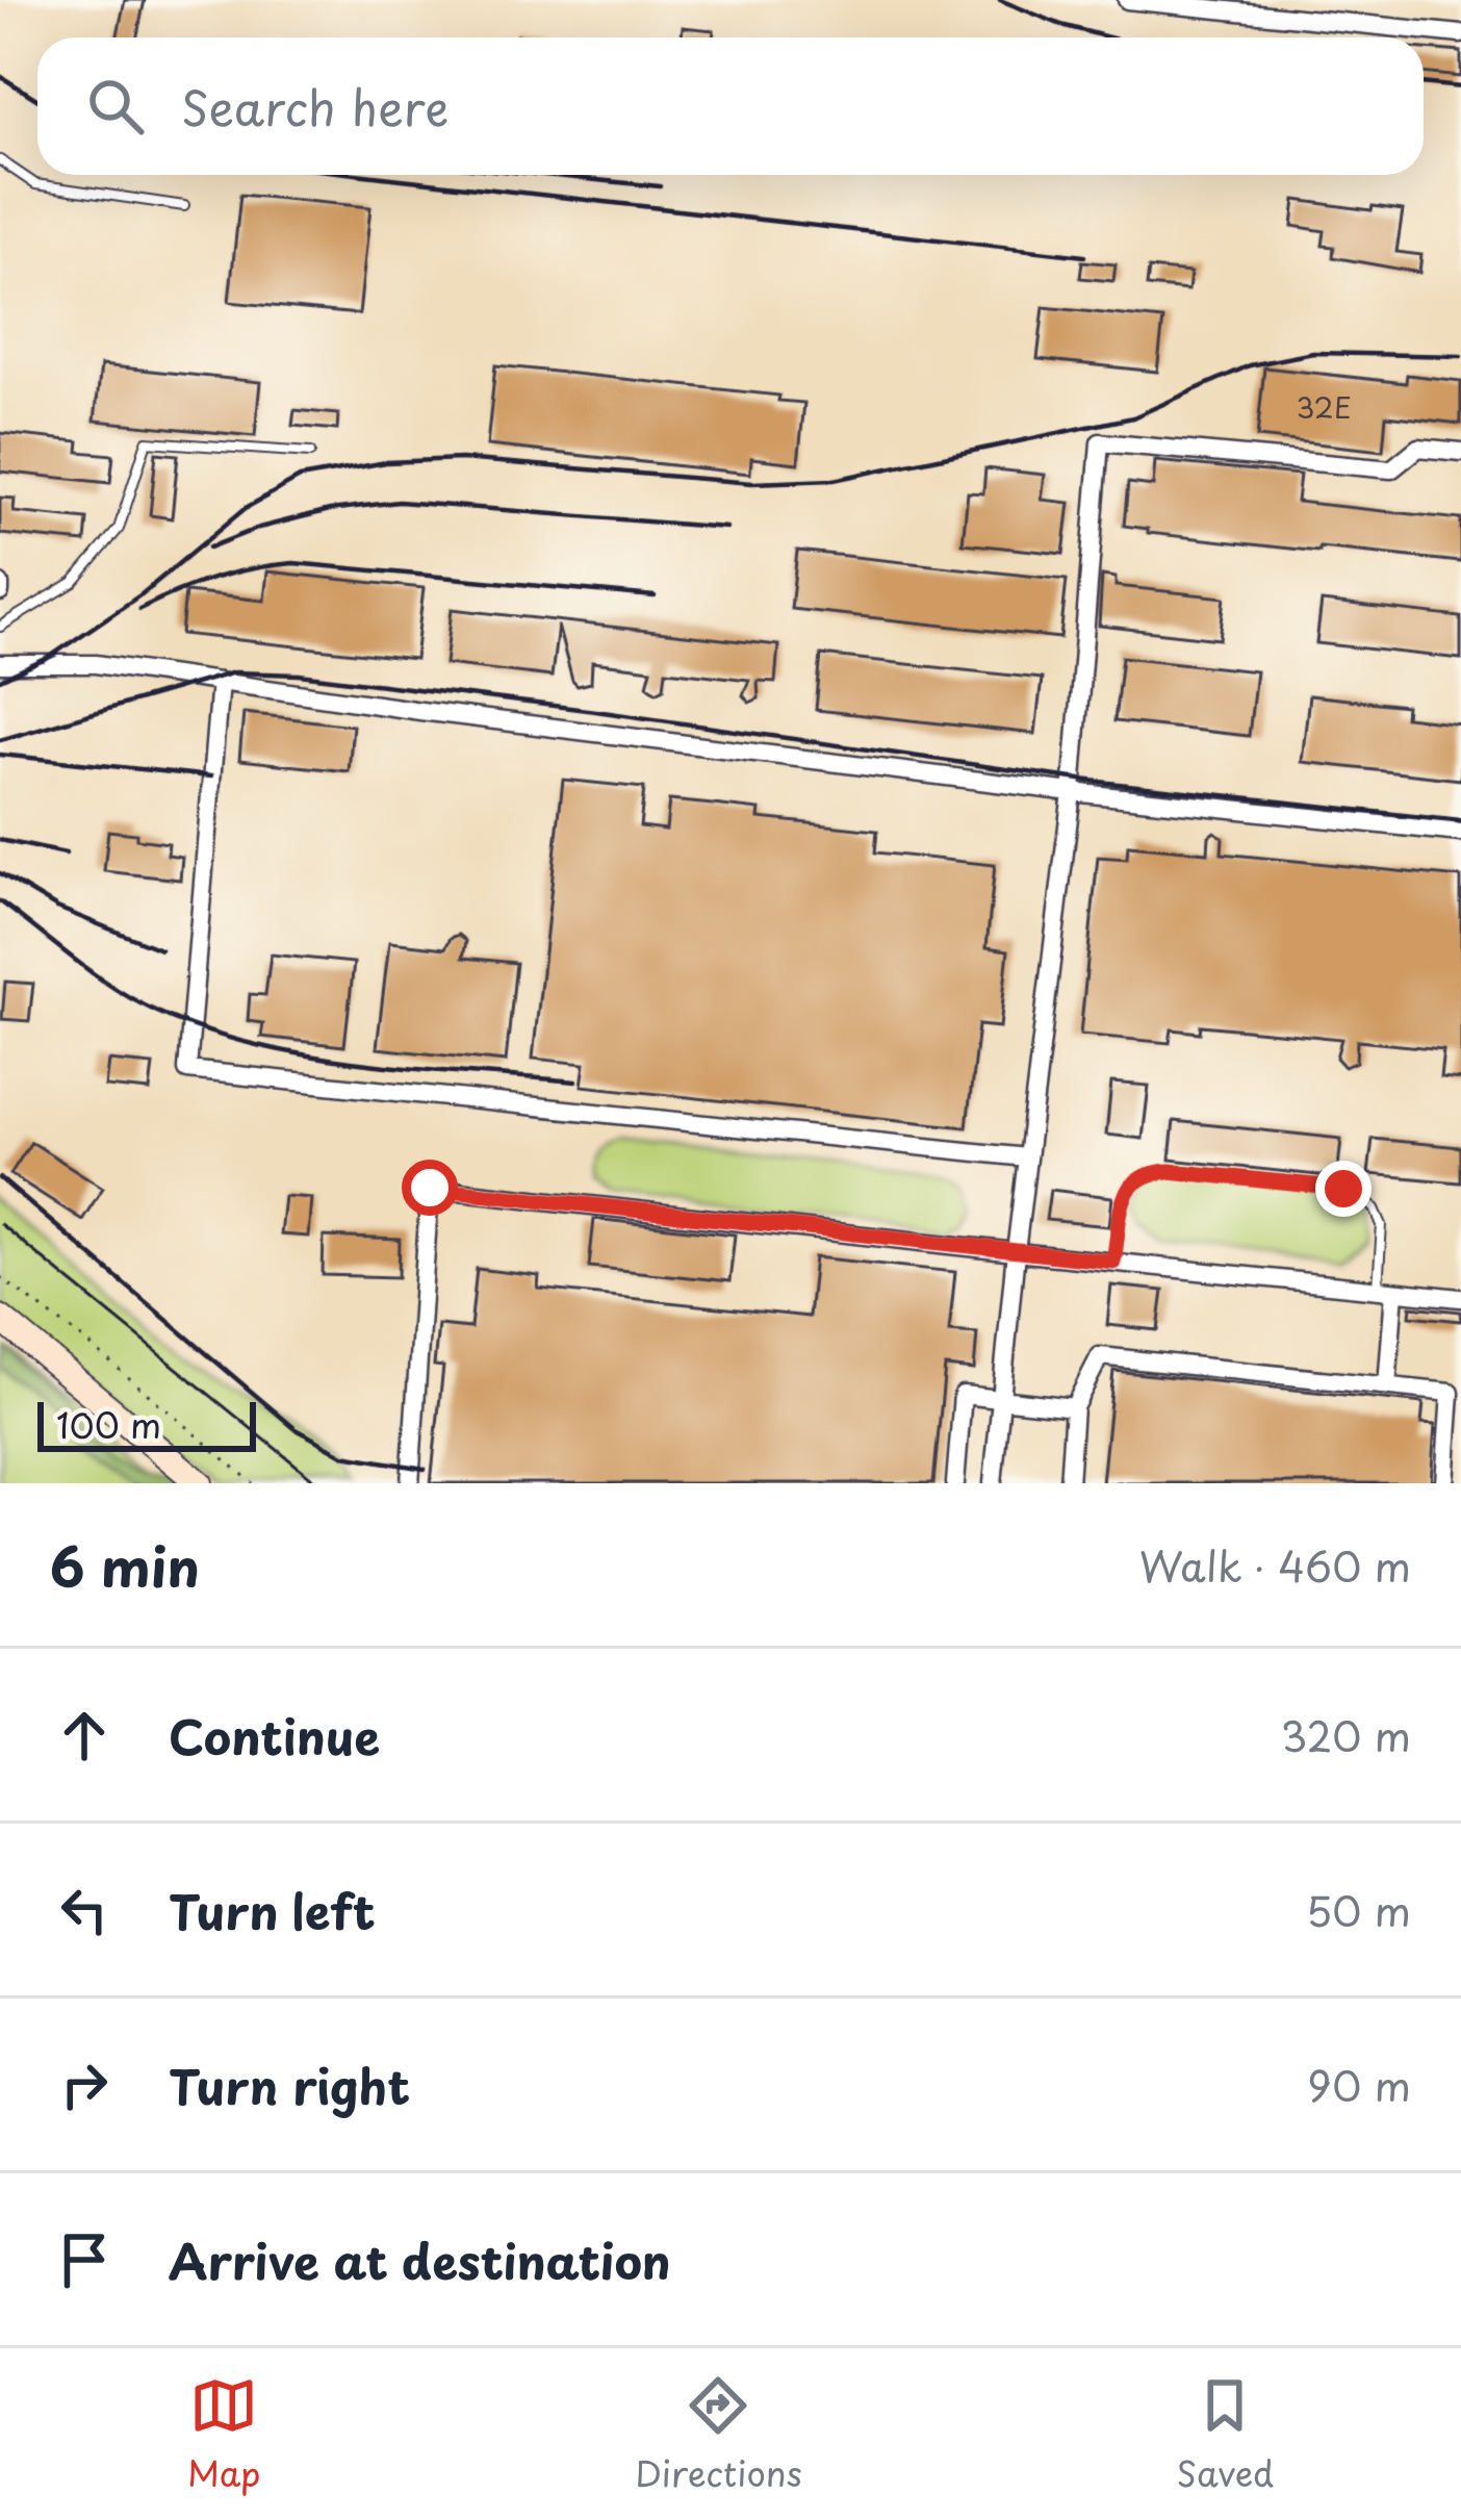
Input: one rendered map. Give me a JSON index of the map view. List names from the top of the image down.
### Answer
{
  "house_numbers": ["32Е"],
  "scale_bar": "100 m",
  "page": {
    "search": "Search here",
    "scale": "100 m",
    "heading": ["6 min", "Walk · 460 m"],
    "list": [
      ["Continue", "320 m"],
      ["Turn left", "50 m"],
      ["Turn right", "90 m"],
      "Arrive at destination"
    ],
    "nav": ["Map", "Directions", "Saved"]
  }
}
